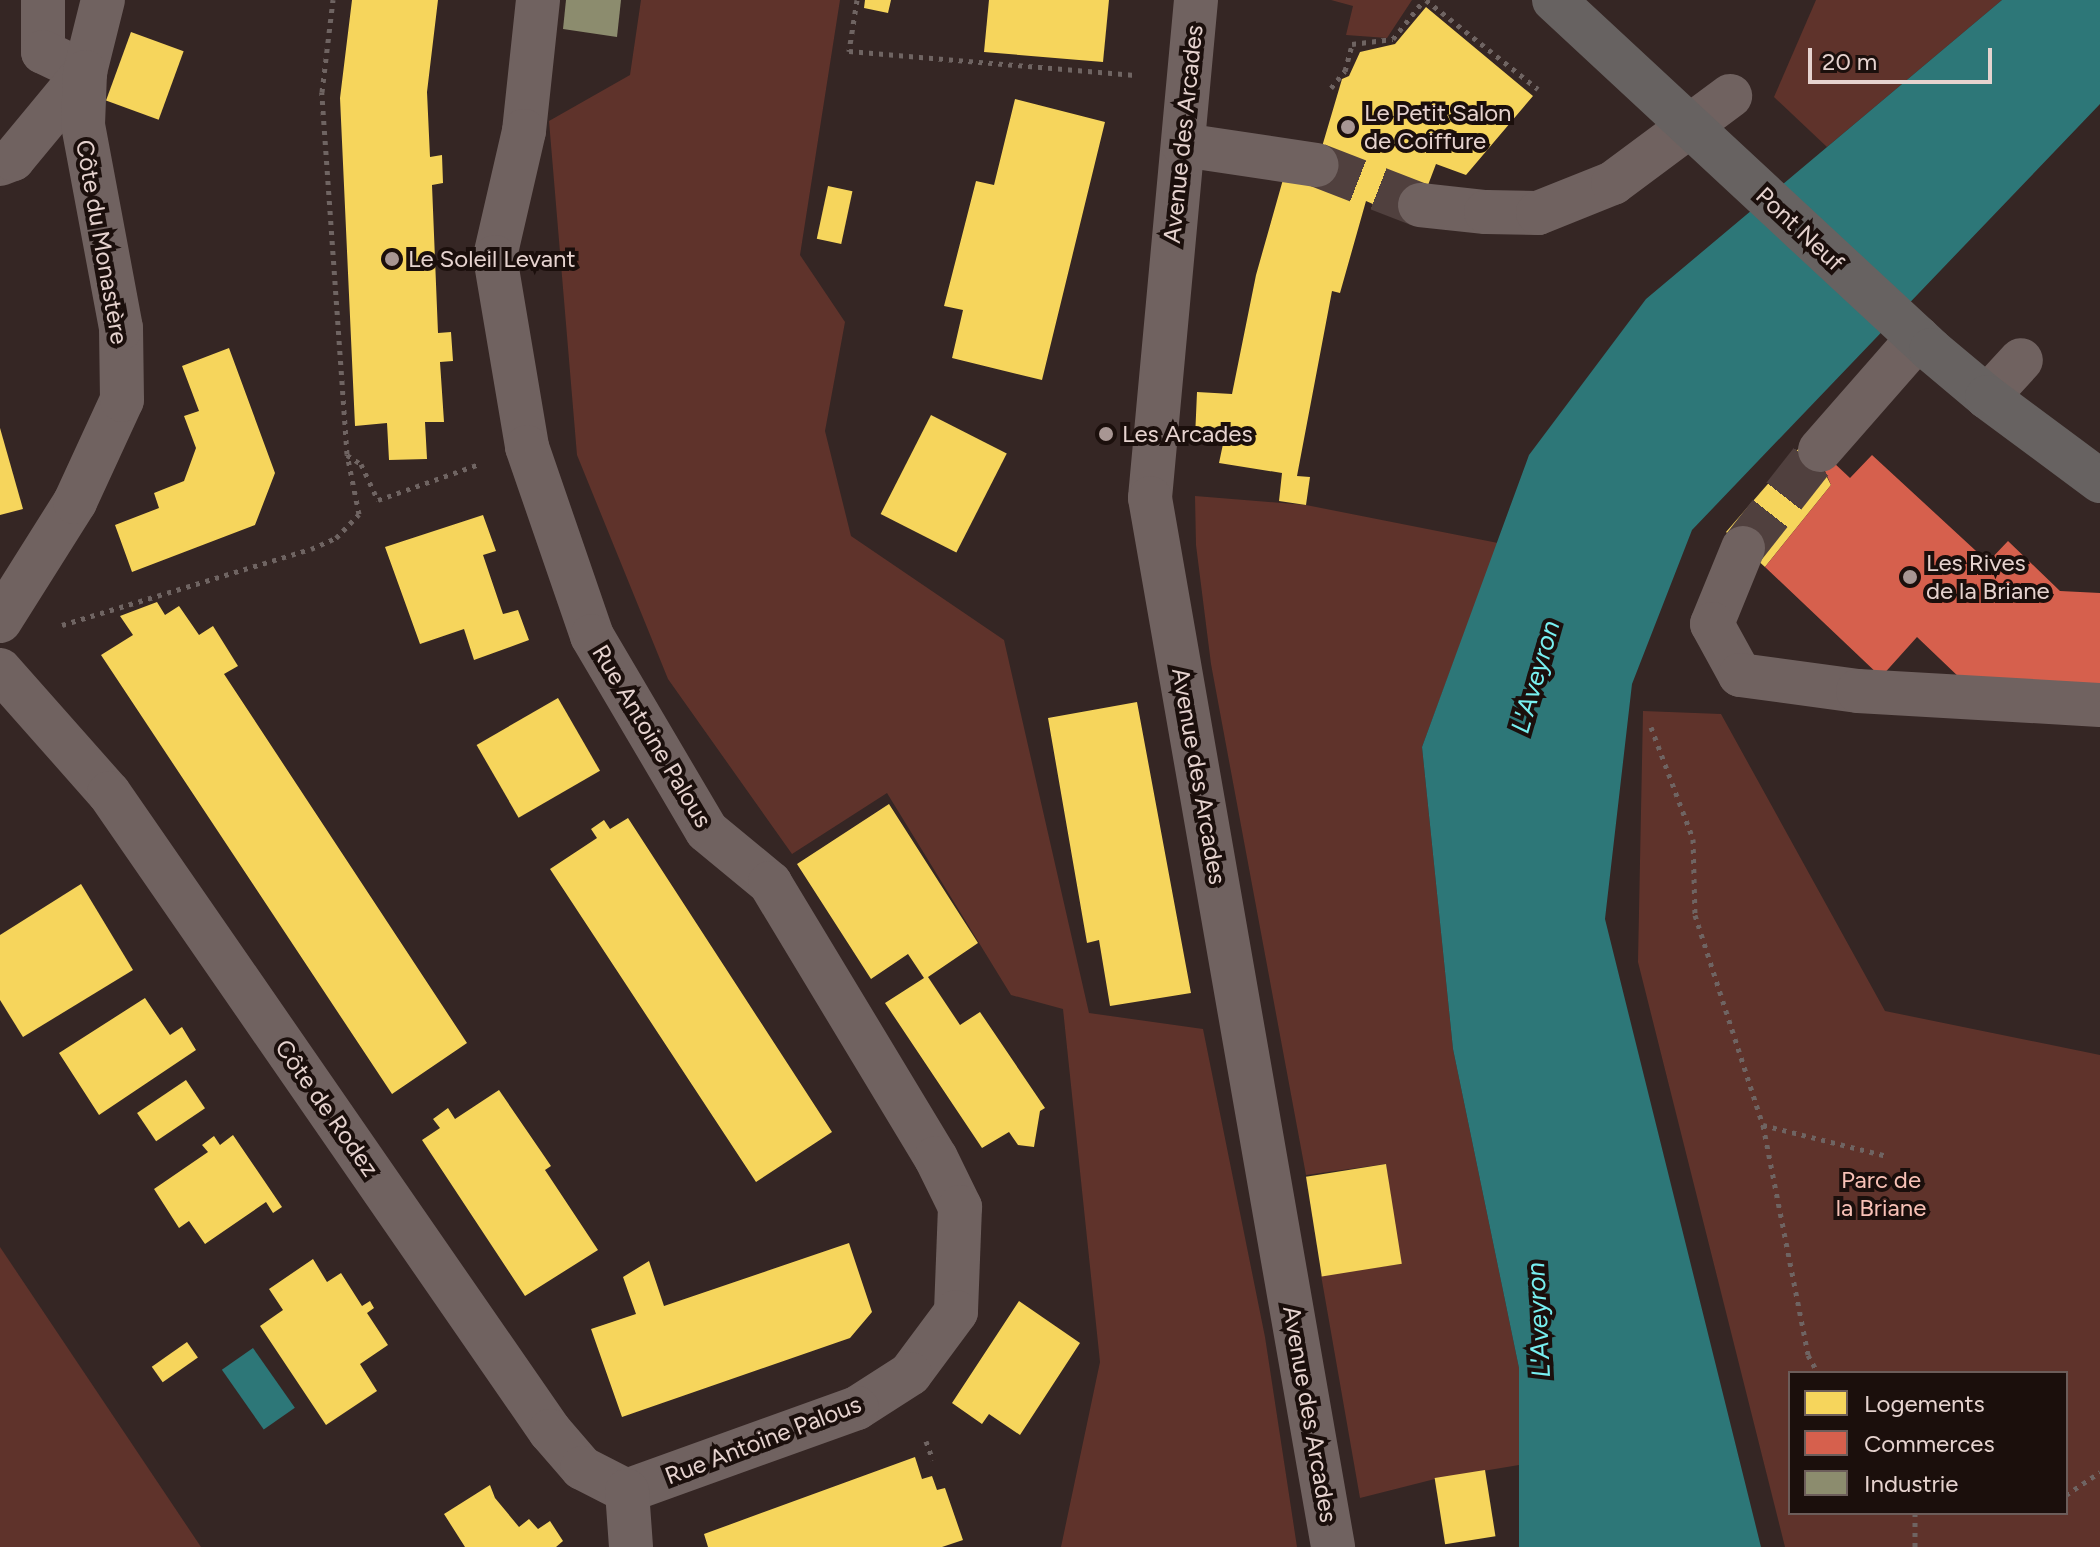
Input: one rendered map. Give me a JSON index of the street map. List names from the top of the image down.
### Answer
{
  "streets": {
    "main road": ["Pont Neuf"],
    "street": [
      "Avenue des Arcades",
      "Côte du Monastère",
      "Rue Antoine Palous",
      "Côte de Rodez"
    ]
  },
  "crossings": [
    ["Rue Antoine Palous", "Côte de Rodez"]
  ],
  "water": ["L'Aveyron"],
  "parks": ["Parc de la Briane"],
  "places": [
    "Le Petit Salon de Coiffure",
    "Le Soleil Levant",
    "Les Arcades",
    "Les Rives de la Briane"
  ],
  "legend": ["Logements", "Commerces", "Industrie"],
  "scale_bar": "20 m"
}
